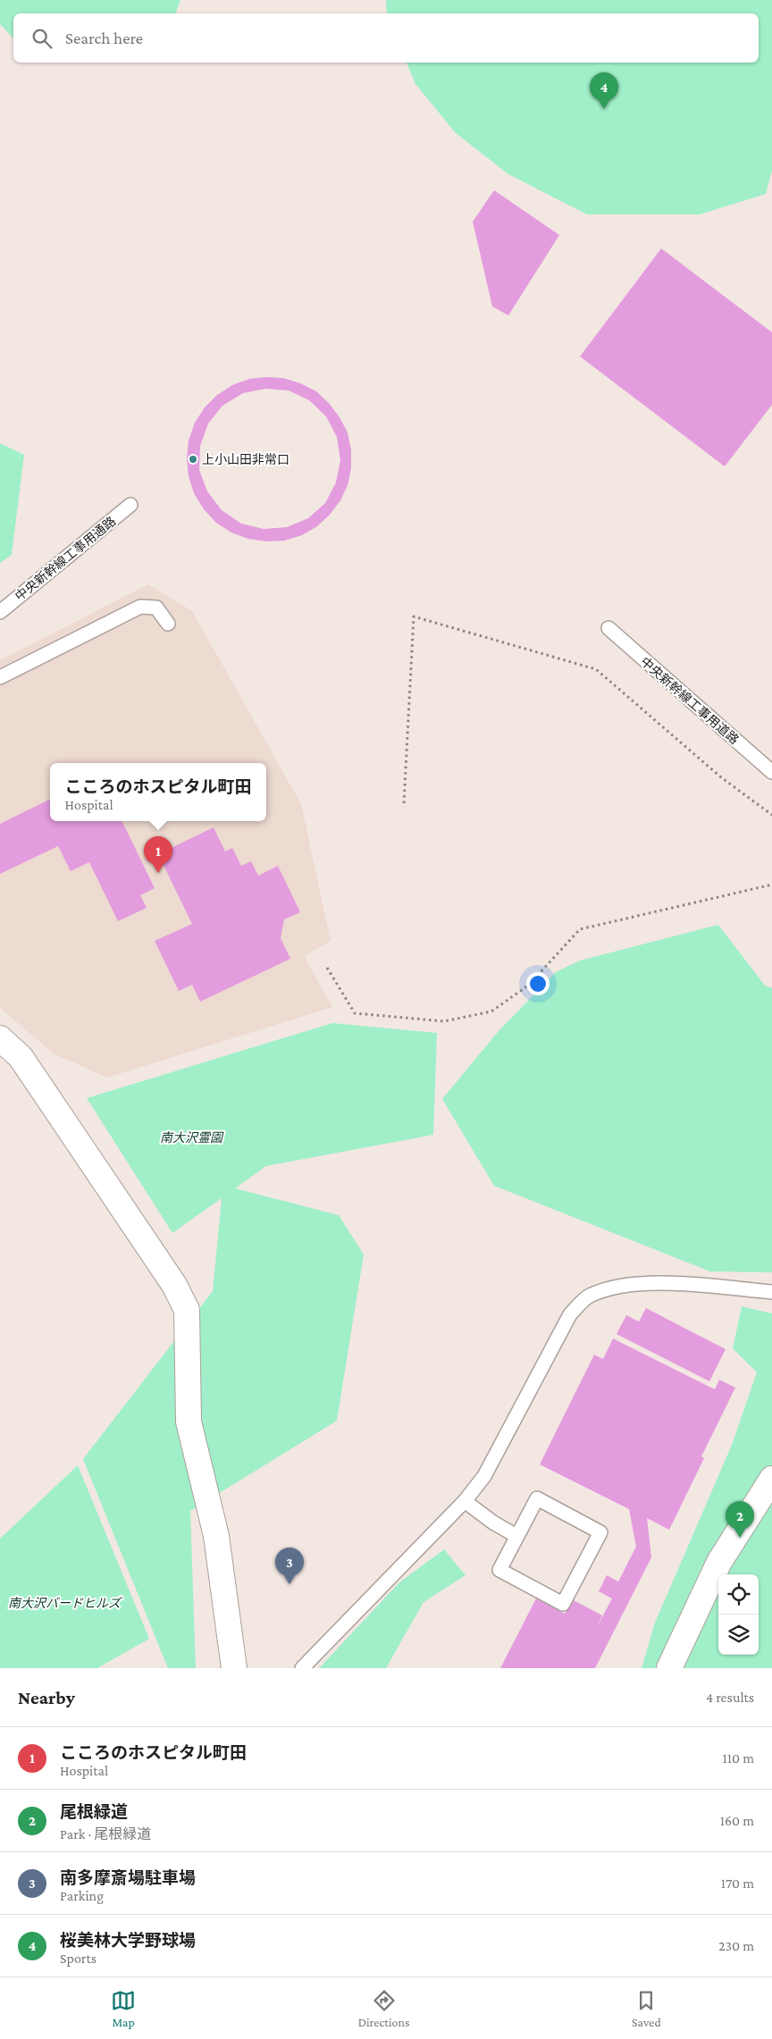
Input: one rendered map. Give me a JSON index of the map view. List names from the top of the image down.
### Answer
{
  "streets": {
    "lane": ["中央新幹線工事用通路", "中央新幹線工事用道路"]
  },
  "parks": ["南大沢霊園", "南大沢バードヒルズ"],
  "places": ["上小山田非常口"],
  "page": {
    "search": "Search here",
    "pins": [
      "4",
      "1",
      "2",
      "3"
    ],
    "popup": ["こころのホスピタル町田", "Hospital"],
    "heading": ["Nearby", "4 results"],
    "list": [
      {
        "mark": "1",
        "name": "こころのホスピタル町田",
        "note": "Hospital",
        "value": "110 m"
      },
      {
        "mark": "2",
        "name": "尾根緑道",
        "note": "Park · 尾根緑道",
        "value": "160 m"
      },
      {
        "mark": "3",
        "name": "南多摩斎場駐車場",
        "note": "Parking",
        "value": "170 m"
      },
      {
        "mark": "4",
        "name": "桜美林大学野球場",
        "note": "Sports",
        "value": "230 m"
      }
    ],
    "nav": ["Map", "Directions", "Saved"]
  }
}
